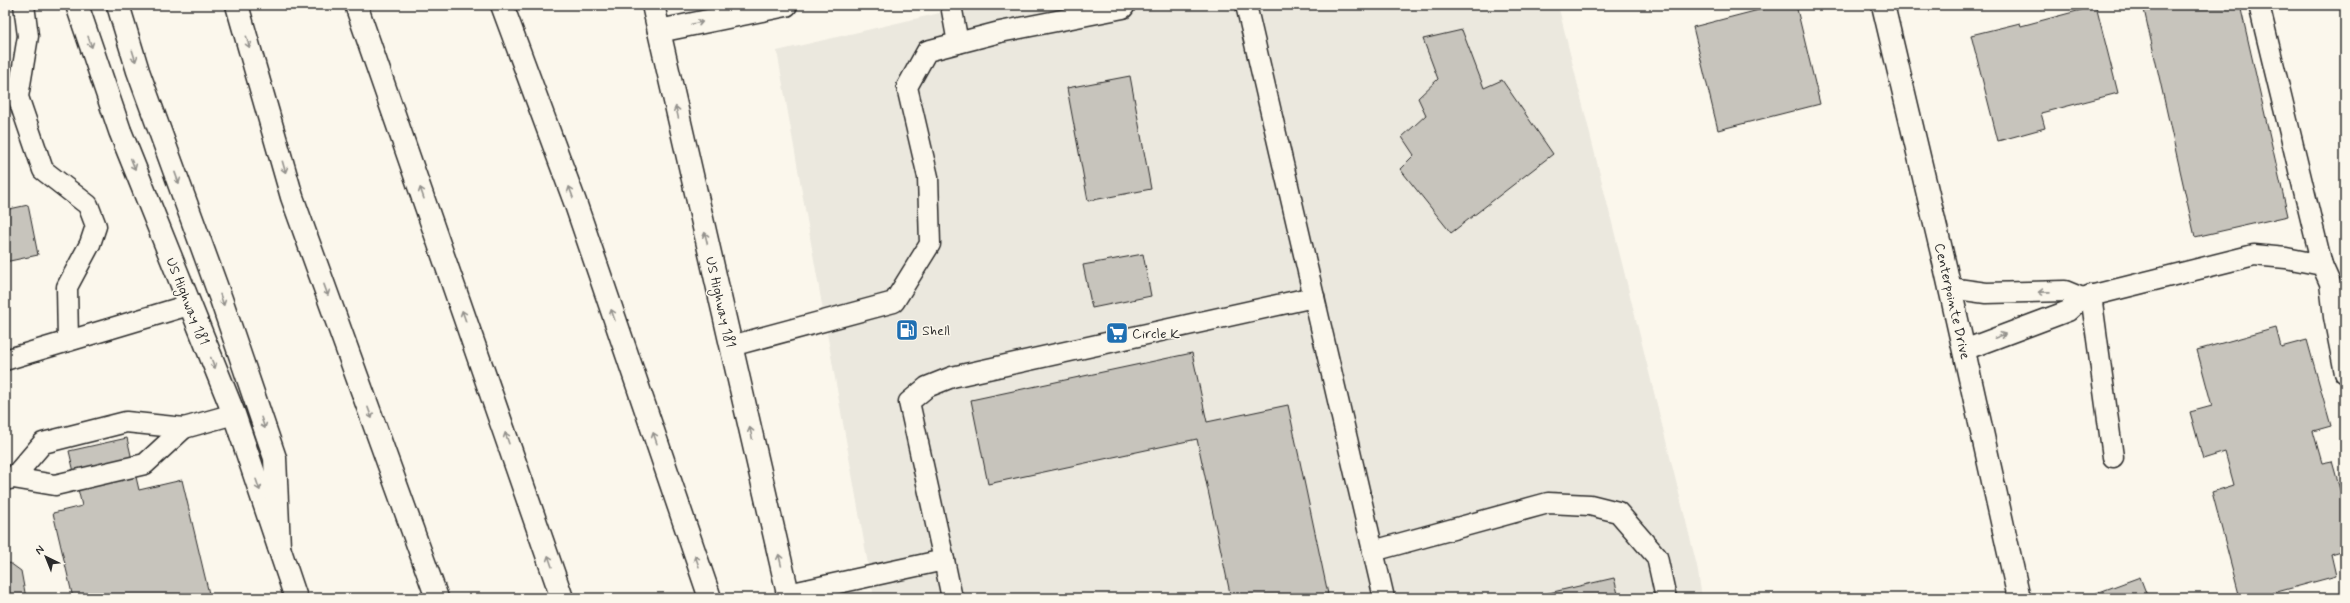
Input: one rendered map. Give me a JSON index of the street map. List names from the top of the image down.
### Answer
{
  "streets": {
    "main road": ["US Highway 181", "Centerpointe Drive"]
  },
  "places": {
    "fuel station": ["Shell"],
    "supermarket": ["Circle K"]
  },
  "north": "top left"
}
